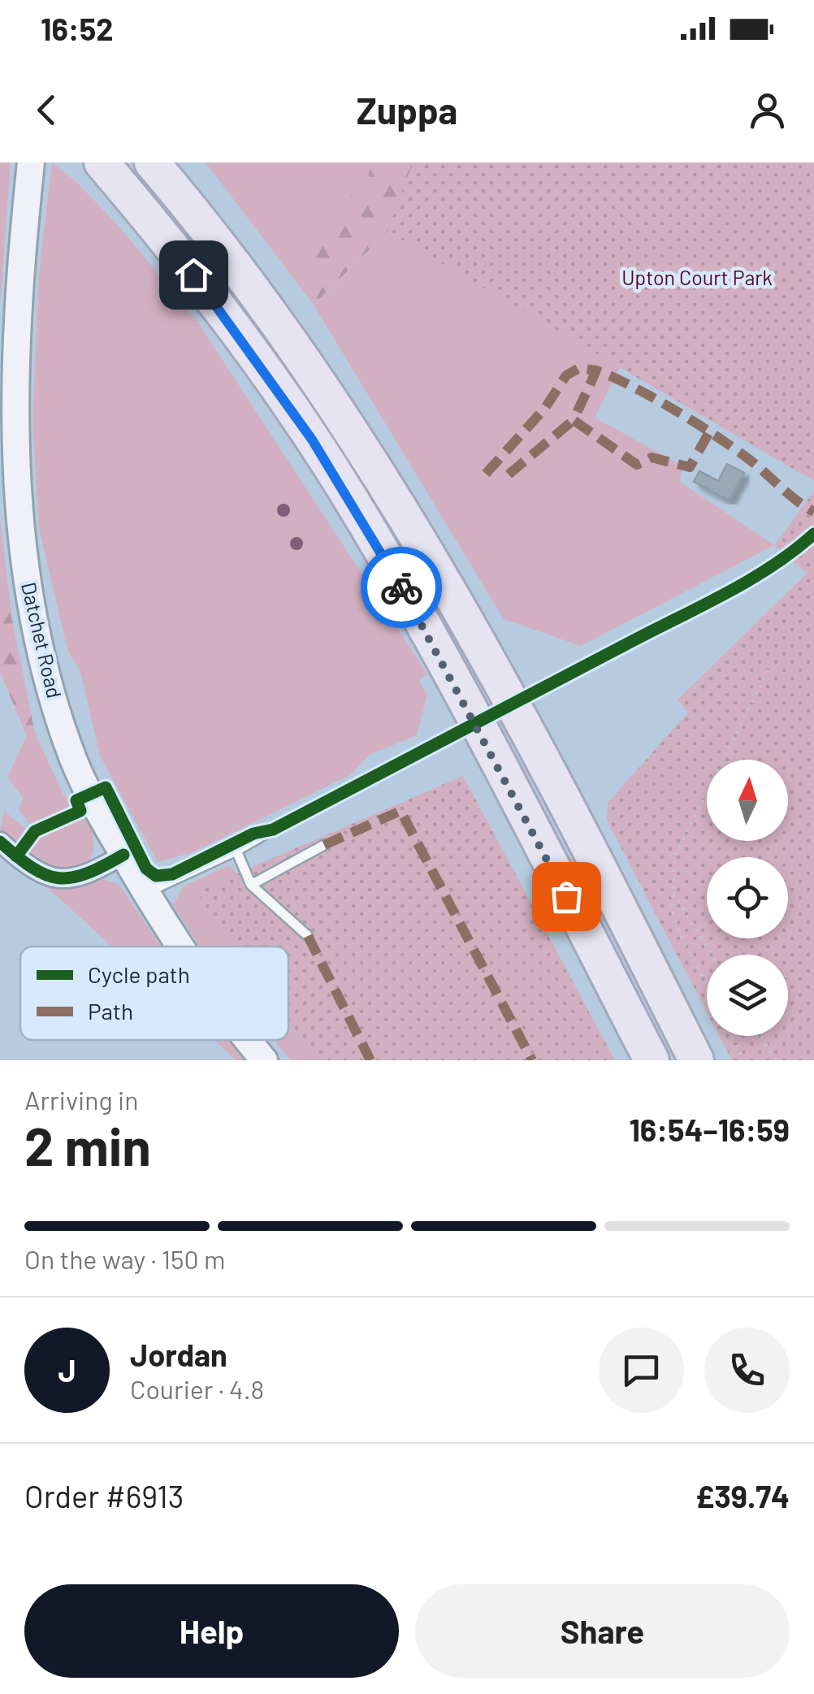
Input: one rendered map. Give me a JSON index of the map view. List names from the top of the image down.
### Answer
{
  "streets": {
    "main road": ["Datchet Road"]
  },
  "parks": ["Upton Court Park"],
  "legend": ["Cycle path", "Path"],
  "north": "top",
  "page": {
    "status": "16:52",
    "header": "Zuppa",
    "heading": ["2 min", "Arriving in", "16:54–16:59"],
    "panel": [
      "Jordan",
      "Courier · 4.8",
      "Order #6913",
      "£39.74"
    ],
    "bar": "On the way · 150 m",
    "round": "J",
    "buttons": ["Help", "Share"]
  }
}
